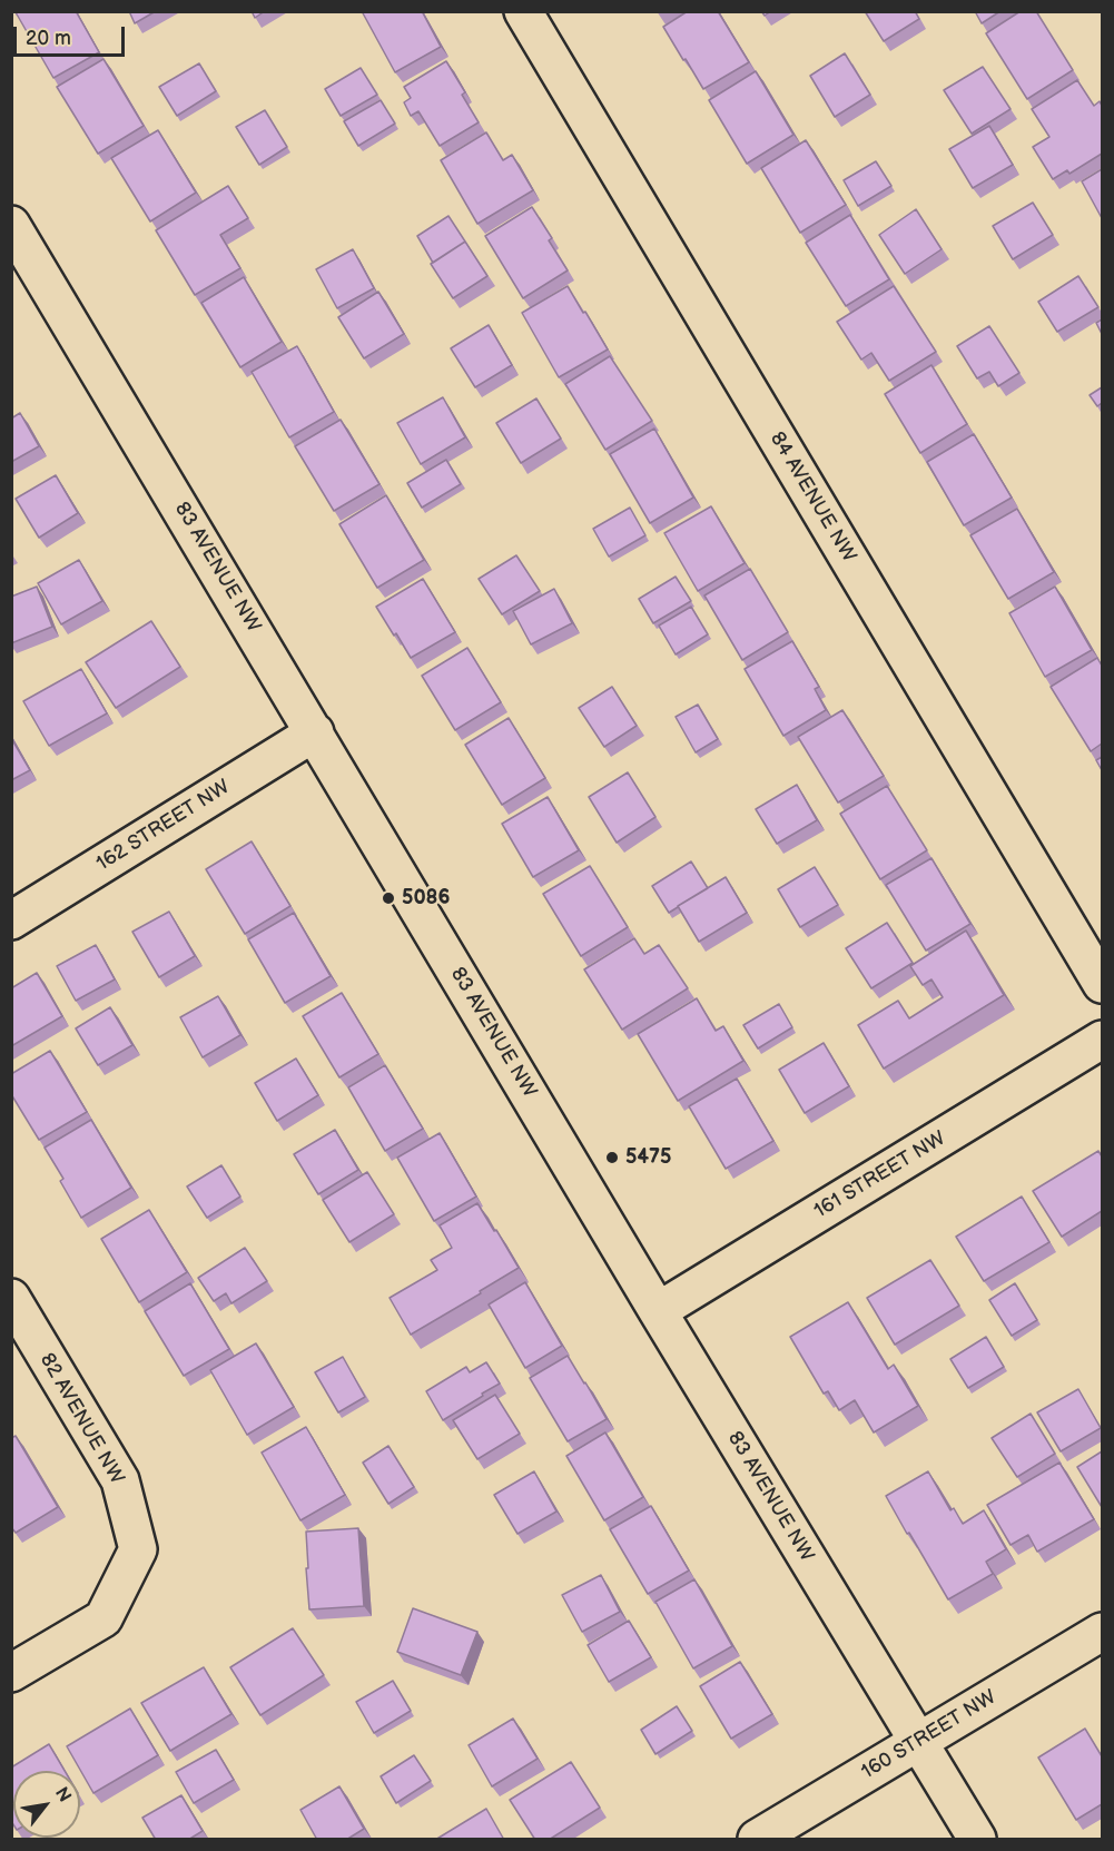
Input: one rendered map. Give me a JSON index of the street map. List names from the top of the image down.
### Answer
{
  "streets": {
    "street": [
      "84 AVENUE NW",
      "83 AVENUE NW",
      "162 STREET NW",
      "161 STREET NW",
      "82 AVENUE NW",
      "160 STREET NW"
    ]
  },
  "crossings": [
    ["83 AVENUE NW", "162 STREET NW"],
    ["83 AVENUE NW", "161 STREET NW"],
    ["83 AVENUE NW", "160 STREET NW"]
  ],
  "places": ["5086", "5475"],
  "scale_bar": "20 m",
  "north": "top right"
}
